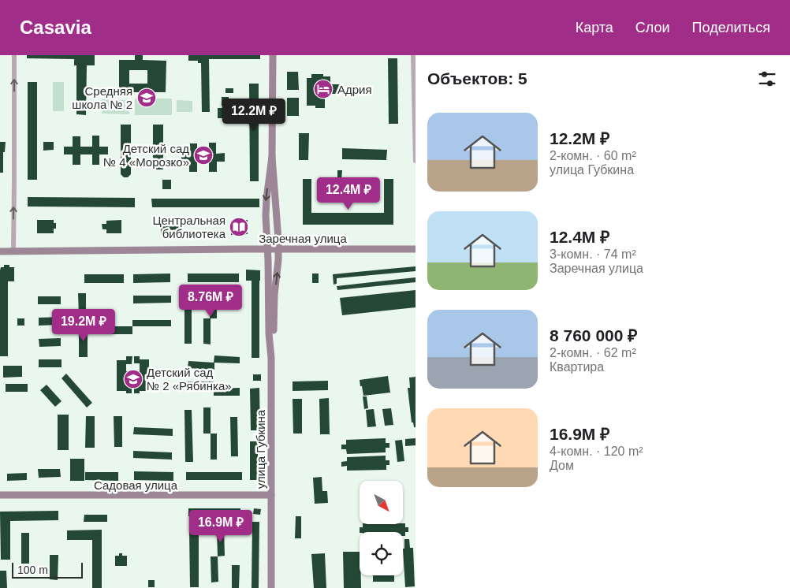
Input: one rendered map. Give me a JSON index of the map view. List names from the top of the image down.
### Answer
{
  "streets": {
    "main road": ["Заречная улица", "улица Губкина", "Садовая улица"]
  },
  "crossings": [
    ["Заречная улица", "улица Губкина"],
    ["улица Губкина", "Садовая улица"]
  ],
  "places": {
    "hotel": ["Адрия"],
    "school or university": ["Средняя школа № 2", "Детский сад № 4 «Морозко»", "Детский сад № 2 «Рябинка»"],
    "library": ["Центральная библиотека"]
  },
  "scale_bar": "100 m",
  "north": "bottom right",
  "page": {
    "header": "Casavia",
    "nav": ["Карта", "Слои", "Поделиться"],
    "heading": "Объектов: 5",
    "price": [
      "12.2M ₽",
      "12.4M ₽",
      "8.76M ₽",
      "19.2M ₽",
      "16.9M ₽"
    ],
    "list": [
      {
        "name": "12.2M ₽",
        "note": "2-комн. · 60 m² · улица Губкина"
      },
      {
        "name": "12.4M ₽",
        "note": "3-комн. · 74 m² · Заречная улица"
      },
      {
        "name": "8 760 000 ₽",
        "note": "2-комн. · 62 m² · Квартира"
      },
      {
        "name": "16.9M ₽",
        "note": "4-комн. · 120 m² · Дом"
      }
    ],
    "scale": "100 m"
  }
}
